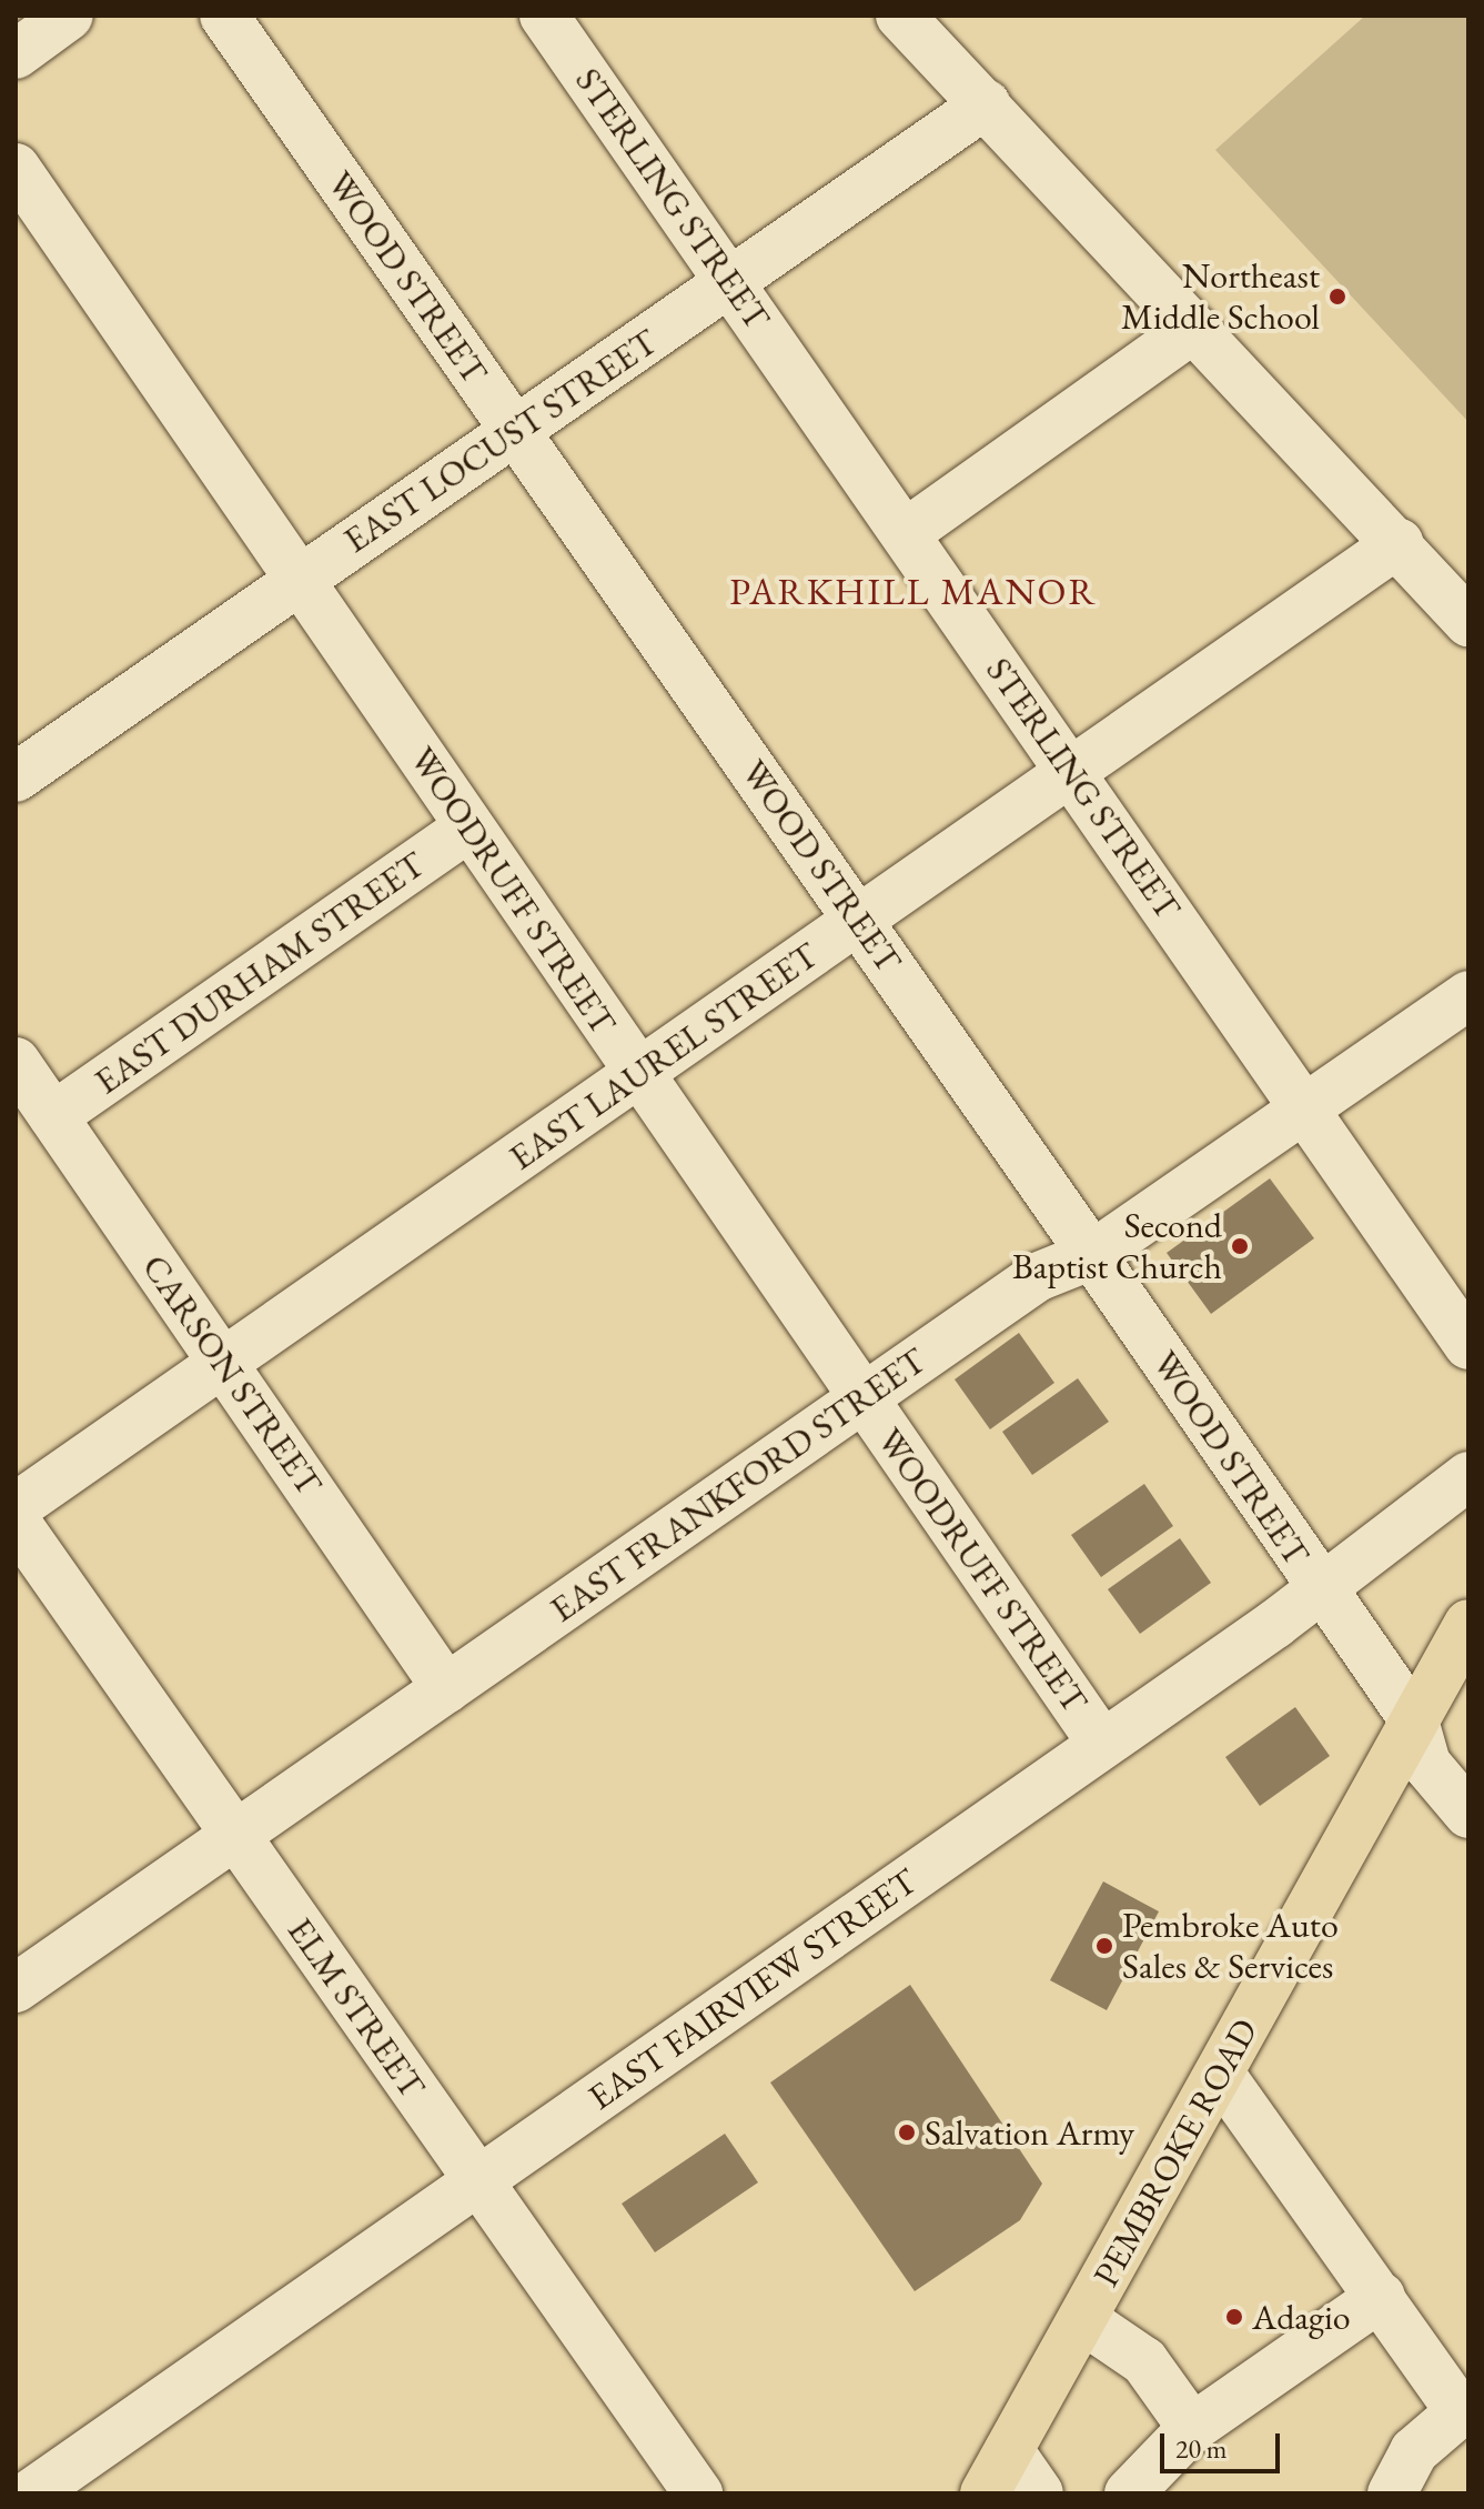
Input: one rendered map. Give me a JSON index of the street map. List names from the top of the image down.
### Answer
{
  "streets": {
    "main road": ["PEMBROKE ROAD"],
    "street": [
      "STERLING STREET",
      "WOOD STREET",
      "EAST LOCUST STREET",
      "WOODRUFF STREET",
      "EAST DURHAM STREET",
      "EAST LAUREL STREET",
      "CARSON STREET",
      "EAST FRANKFORD STREET",
      "EAST FAIRVIEW STREET",
      "ELM STREET"
    ]
  },
  "crossings": [
    ["STERLING STREET", "EAST LOCUST STREET"],
    ["STERLING STREET", "EAST LAUREL STREET"],
    ["STERLING STREET", "EAST FRANKFORD STREET"],
    ["WOOD STREET", "EAST LOCUST STREET"],
    ["WOOD STREET", "EAST LAUREL STREET"],
    ["WOOD STREET", "EAST FRANKFORD STREET"],
    ["WOOD STREET", "EAST FAIRVIEW STREET"],
    ["WOOD STREET", "PEMBROKE ROAD"],
    ["EAST LOCUST STREET", "WOODRUFF STREET"],
    ["WOODRUFF STREET", "EAST DURHAM STREET"],
    ["WOODRUFF STREET", "EAST LAUREL STREET"],
    ["WOODRUFF STREET", "EAST FRANKFORD STREET"],
    ["WOODRUFF STREET", "EAST FAIRVIEW STREET"],
    ["EAST DURHAM STREET", "CARSON STREET"],
    ["EAST LAUREL STREET", "CARSON STREET"],
    ["CARSON STREET", "EAST FRANKFORD STREET"],
    ["EAST FRANKFORD STREET", "ELM STREET"],
    ["EAST FAIRVIEW STREET", "ELM STREET"]
  ],
  "districts": ["PARKHILL MANOR"],
  "places": [
    "Northeast Middle School",
    "Second Baptist Church",
    "Pembroke Auto Sales & Services",
    "Salvation Army",
    "Adagio"
  ],
  "scale_bar": "20 m"
}
